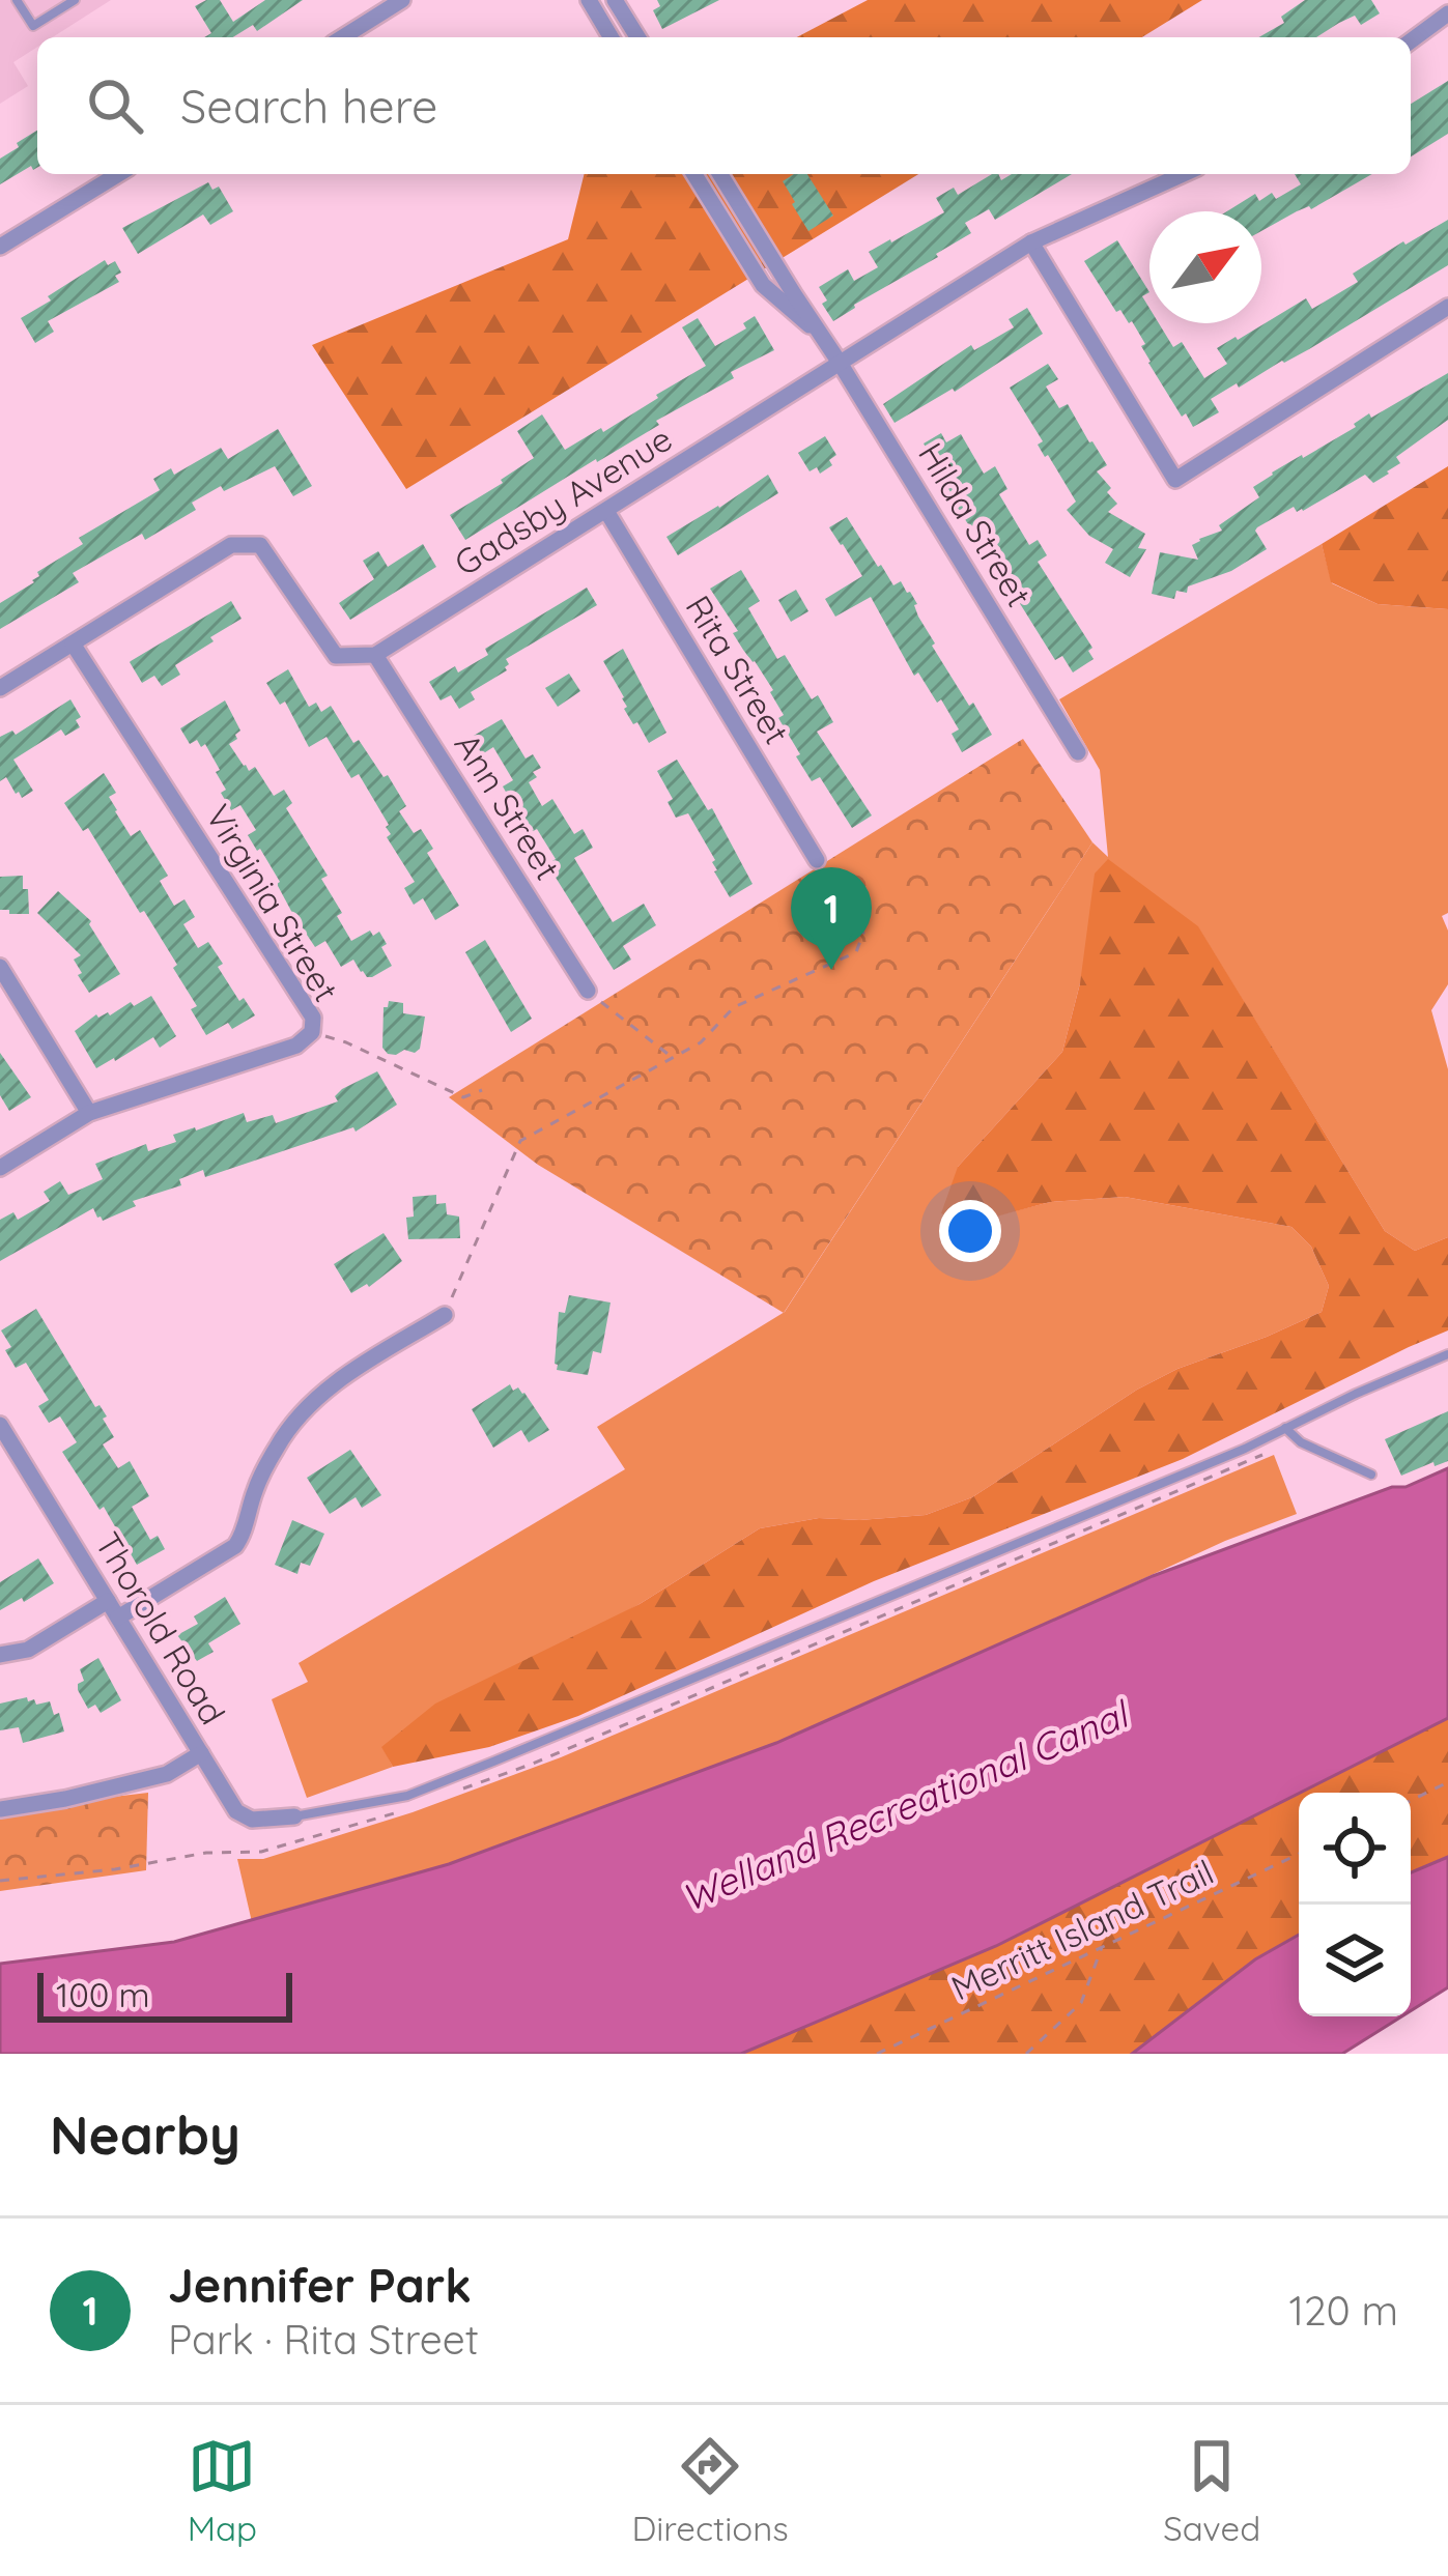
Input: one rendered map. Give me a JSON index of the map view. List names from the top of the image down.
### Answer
{
  "streets": {
    "street": [
      "Gadsby Avenue",
      "Hilda Street",
      "Rita Street",
      "Ann Street",
      "Virginia Street",
      "Thorold Road"
    ],
    "path": ["Merritt Island Trail"]
  },
  "crossings": [
    ["Gadsby Avenue", "Hilda Street"],
    ["Gadsby Avenue", "Rita Street"],
    ["Gadsby Avenue", "Ann Street"]
  ],
  "water": ["Welland Recreational Canal"],
  "scale_bar": "100 m",
  "north": "top right",
  "page": {
    "search": "Search here",
    "pins": "1",
    "scale": "100 m",
    "heading": "Nearby",
    "list": [
      {
        "mark": "1",
        "name": "Jennifer Park",
        "note": "Park · Rita Street",
        "value": "120 m"
      }
    ],
    "nav": ["Map", "Directions", "Saved"]
  }
}
